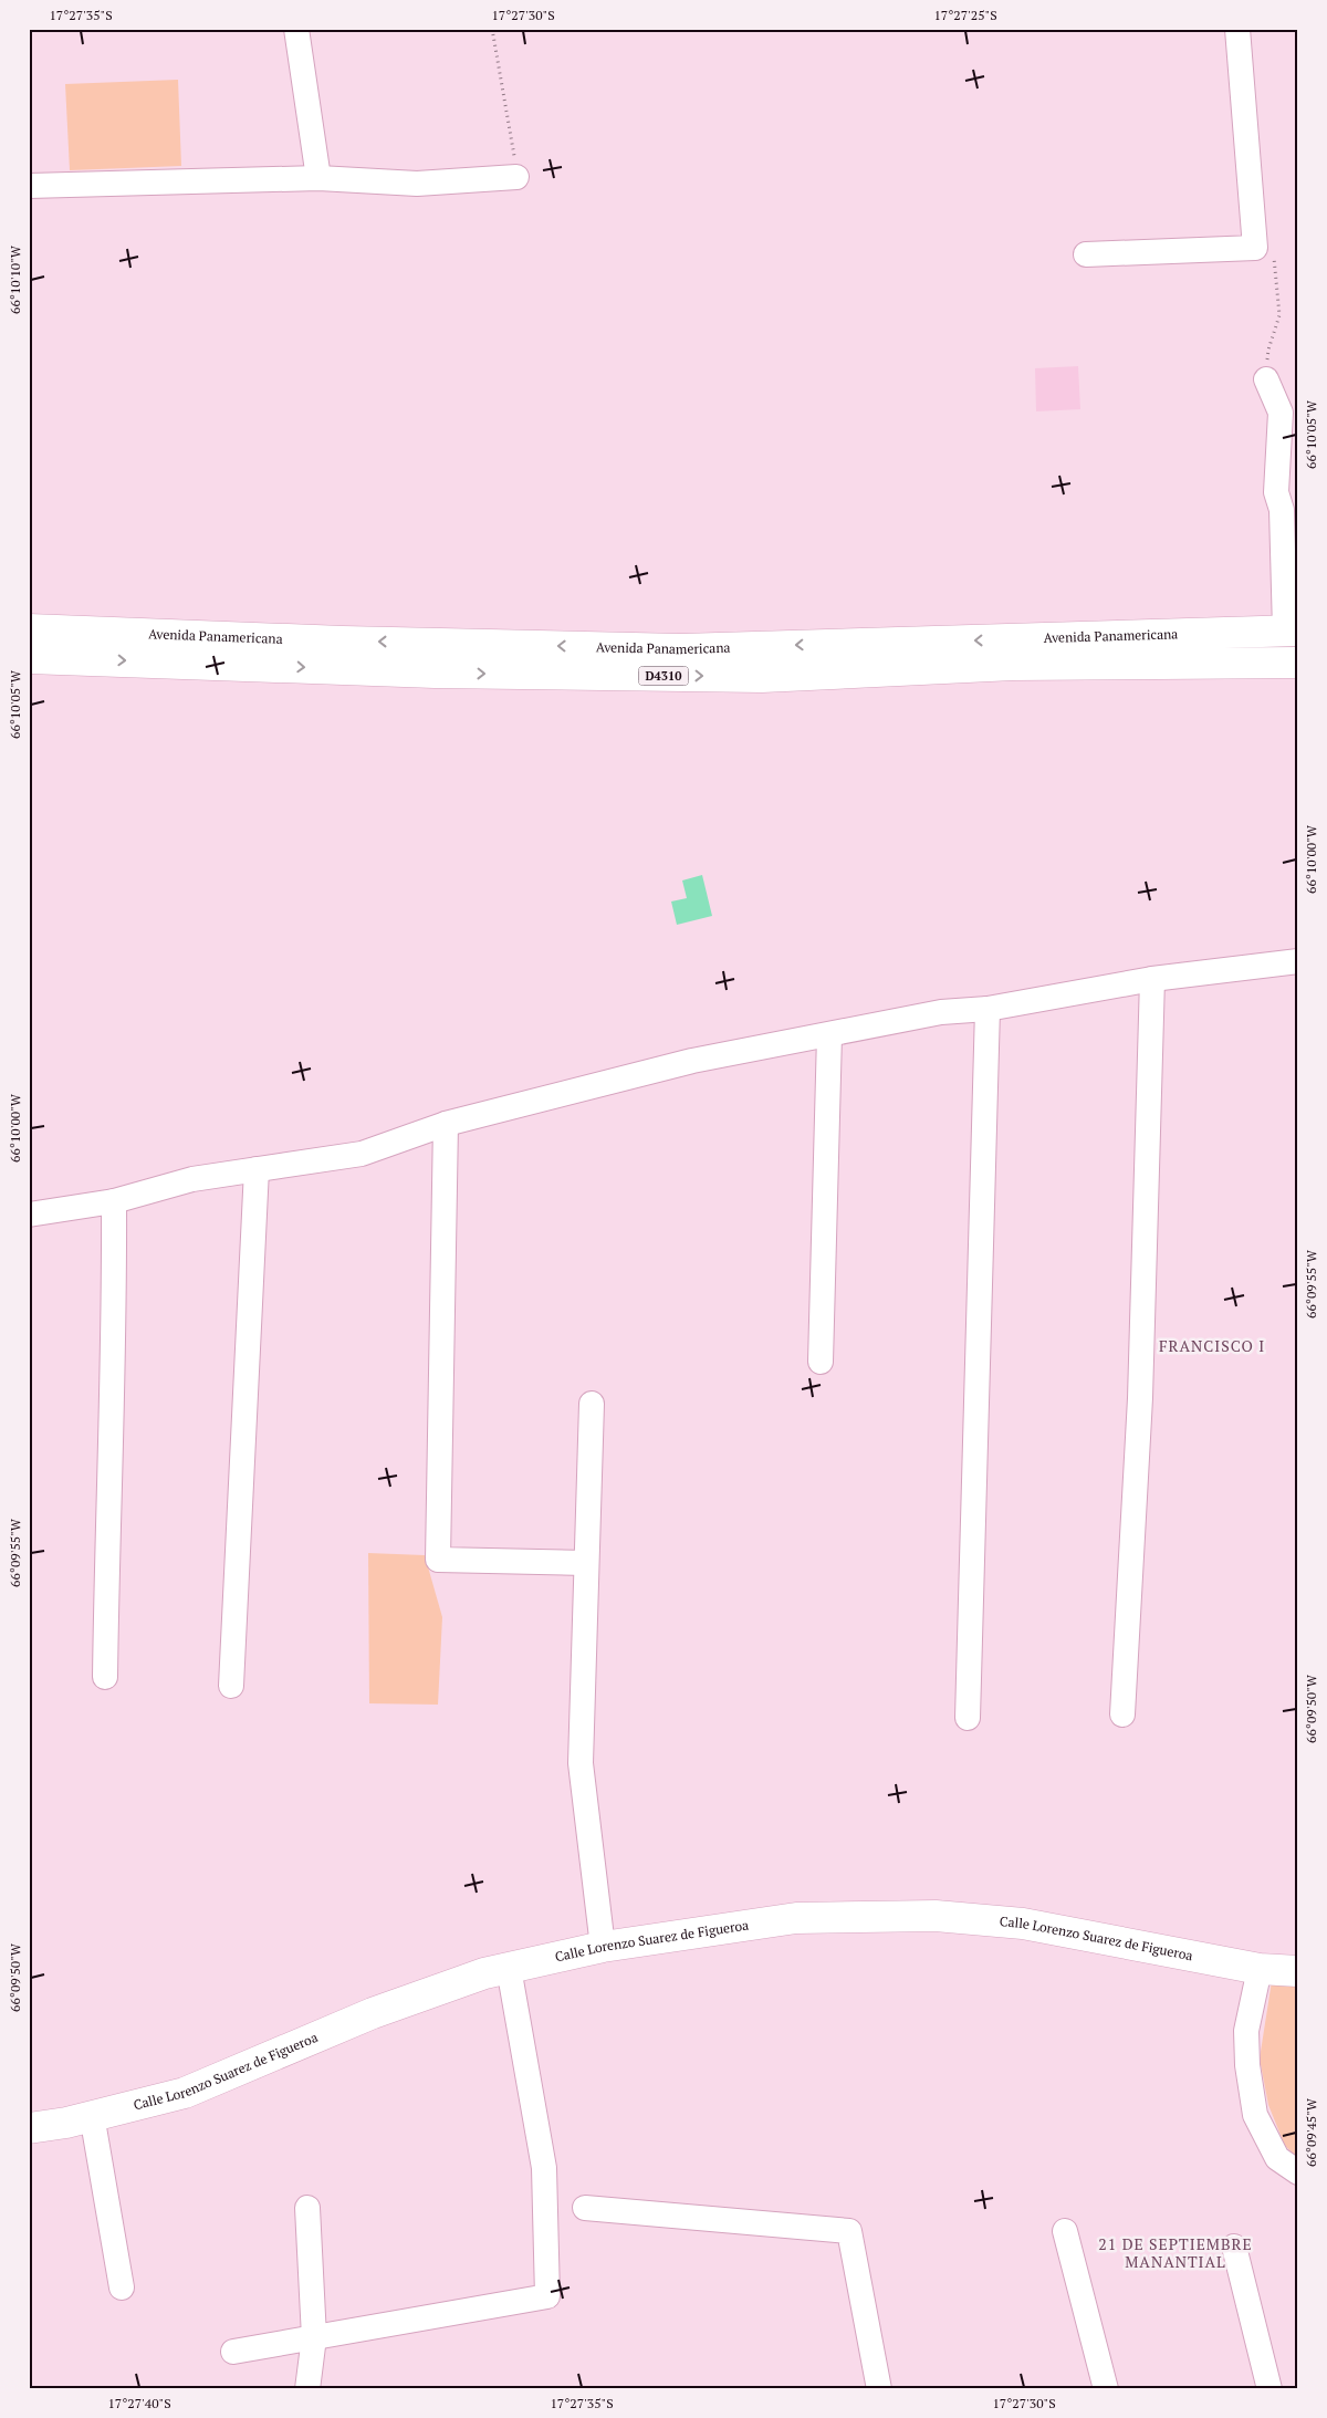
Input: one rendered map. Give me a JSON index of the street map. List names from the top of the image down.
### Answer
{
  "streets": {
    "main road": ["Avenida Panamericana", "D4310", "Calle Lorenzo Suarez de Figueroa"]
  },
  "districts": ["FRANCISCO I", "21 DE SEPTIEMBRE MANANTIAL"],
  "coordinates": [
    "17°27'35\"S",
    "17°27'30\"S",
    "17°27'25\"S",
    "66°10'10\"W",
    "66°10'05\"W",
    "66°10'00\"W",
    "66°09'55\"W",
    "66°09'50\"W",
    "66°09'45\"W",
    "17°27'40\"S"
  ]
}
